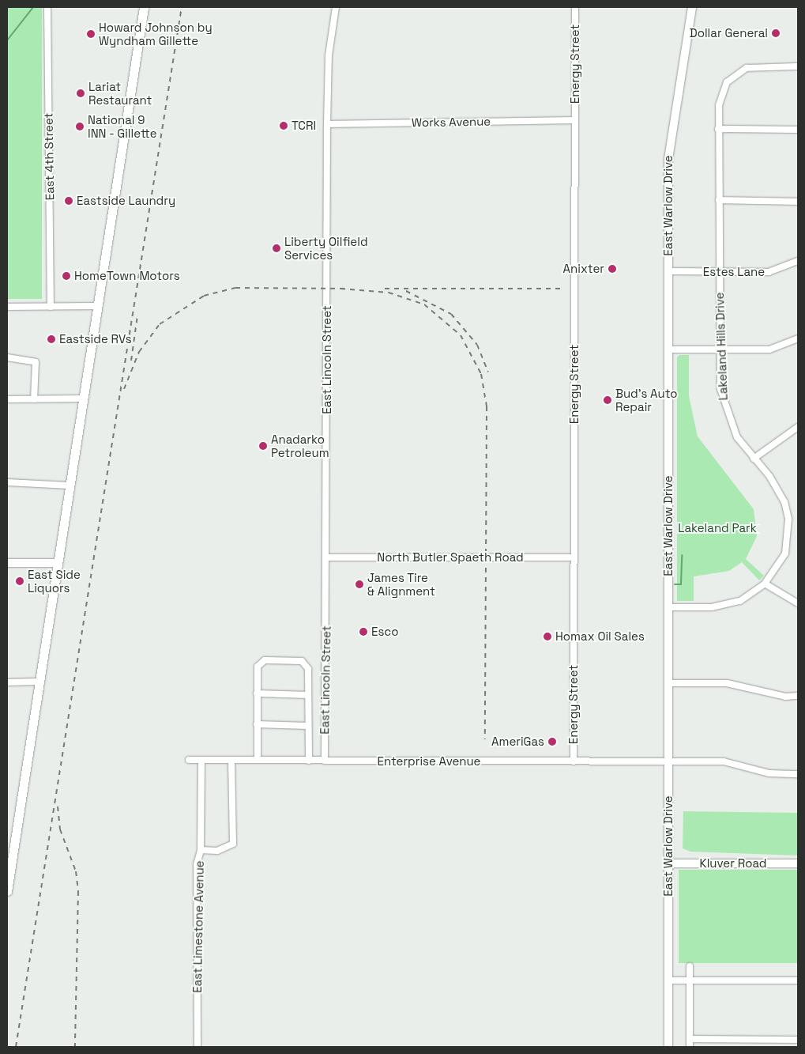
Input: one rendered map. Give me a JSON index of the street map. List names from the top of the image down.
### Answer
{
  "streets": {
    "street": [
      "Energy Street",
      "Works Avenue",
      "East 4th Street",
      "East Warlow Drive",
      "Estes Lane",
      "Lakeland Hills Drive",
      "East Lincoln Street",
      "North Butler Spaeth Road",
      "Enterprise Avenue",
      "Kluver Road",
      "East Limestone Avenue"
    ]
  },
  "crossings": [
    ["Energy Street", "Works Avenue"],
    ["Energy Street", "North Butler Spaeth Road"],
    ["Energy Street", "Enterprise Avenue"],
    ["Works Avenue", "East Lincoln Street"],
    ["East Warlow Drive", "Estes Lane"],
    ["East Warlow Drive", "Lakeland Hills Drive"],
    ["East Warlow Drive", "Enterprise Avenue"],
    ["East Warlow Drive", "Kluver Road"],
    ["Estes Lane", "Lakeland Hills Drive"],
    ["East Lincoln Street", "North Butler Spaeth Road"],
    ["East Lincoln Street", "Enterprise Avenue"],
    ["Enterprise Avenue", "East Limestone Avenue"]
  ],
  "parks": ["Lakeland Park"],
  "places": [
    "Dollar General",
    "Howard Johnson by Wyndham Gillette",
    "Lariat Restaurant",
    "TCRI",
    "National 9 INN - Gillette",
    "Eastside Laundry",
    "Liberty Oilfield Services",
    "Anixter",
    "HomeTown Motors",
    "Eastside RVs",
    "Bud's Auto Repair",
    "Anadarko Petroleum",
    "East Side Liquors",
    "James Tire & Alignment",
    "Esco",
    "Homax Oil Sales",
    "AmeriGas"
  ]
}
